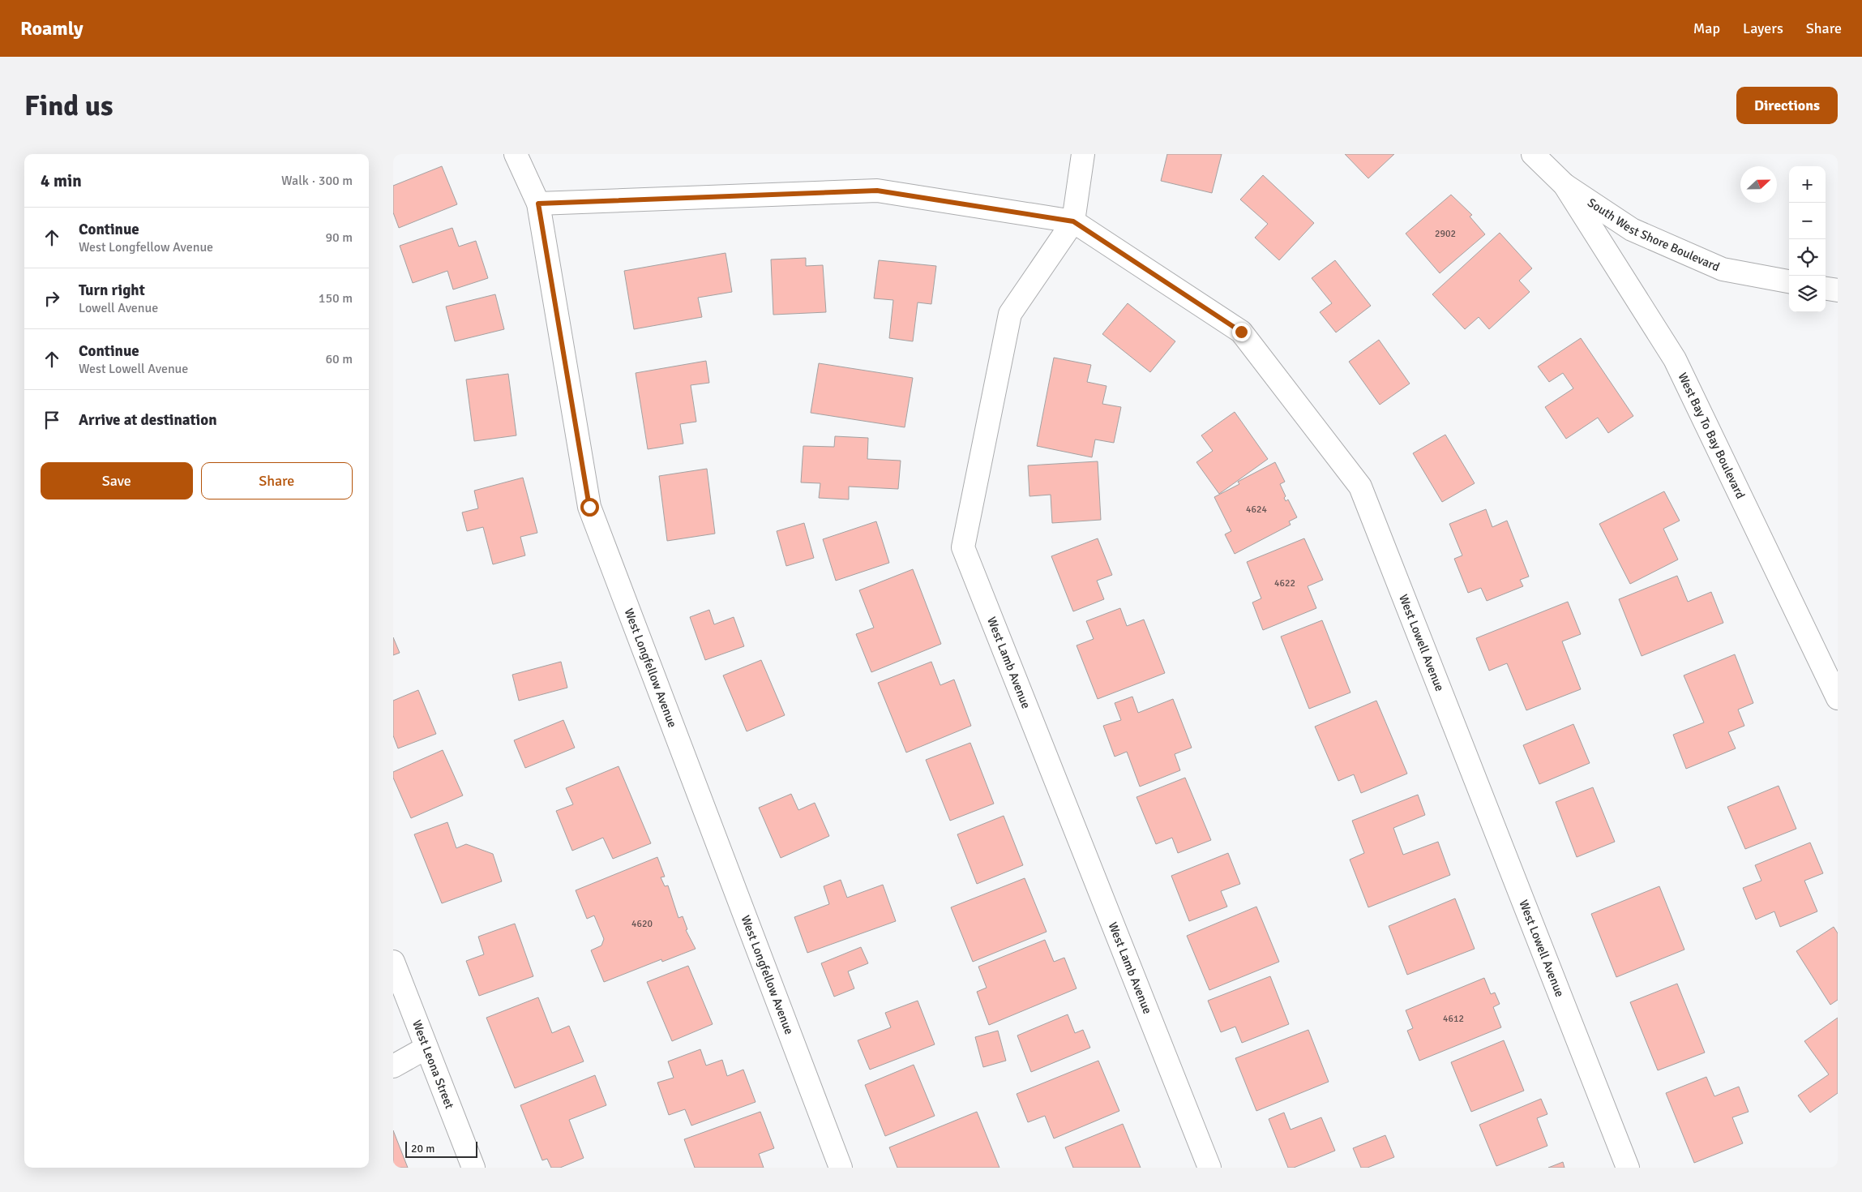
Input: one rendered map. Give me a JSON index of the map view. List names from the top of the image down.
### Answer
{
  "streets": {
    "street": [
      "South West Shore Boulevard",
      "West Bay To Bay Boulevard",
      "West Lowell Avenue",
      "West Lamb Avenue",
      "West Longfellow Avenue",
      "West Leona Street"
    ]
  },
  "crossings": [
    ["South West Shore Boulevard", "West Bay To Bay Boulevard"],
    ["West Lowell Avenue", "West Lamb Avenue"]
  ],
  "house_numbers": [
    "2902",
    "4624",
    "4622",
    "4620",
    "4612"
  ],
  "scale_bar": "20 m",
  "north": "right",
  "page": {
    "header": "Roamly",
    "nav": ["Map", "Layers", "Share"],
    "buttons": [
      "Directions",
      ["Save", "Share"]
    ],
    "title": "Find us",
    "heading": ["4 min", "Walk · 300 m"],
    "map_buttons": ["+", "−"],
    "list": [
      ["Continue", "West Longfellow Avenue", "90 m"],
      ["Turn right", "Lowell Avenue", "150 m"],
      ["Continue", "West Lowell Avenue", "60 m"],
      "Arrive at destination"
    ],
    "scale": "20 m"
  }
}
